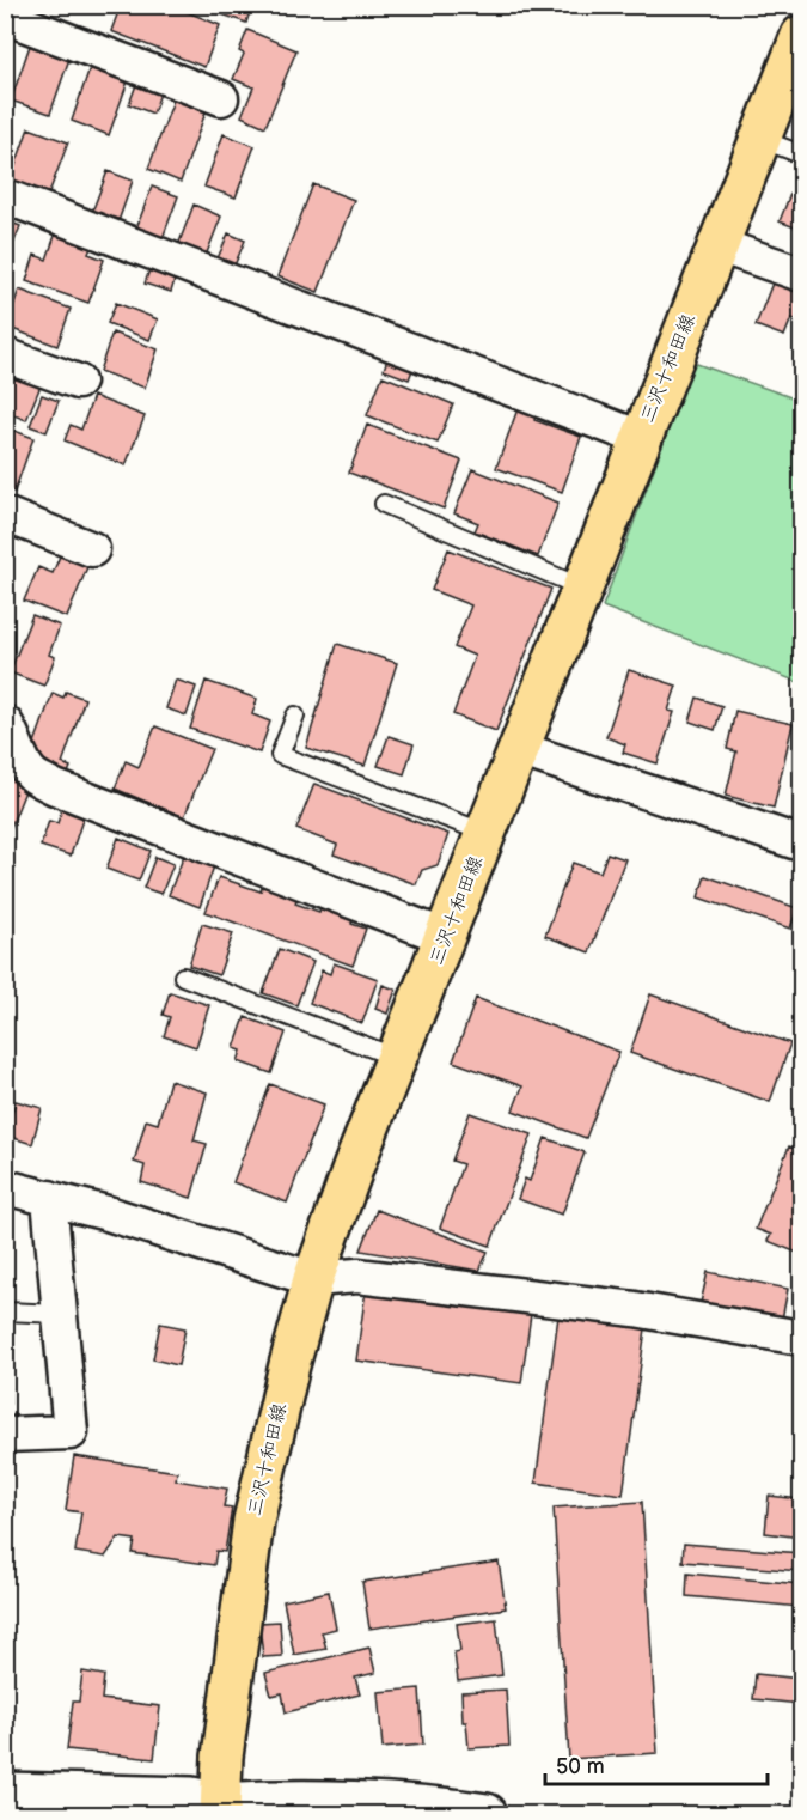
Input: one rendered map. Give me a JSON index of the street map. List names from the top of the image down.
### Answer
{
  "streets": {
    "main road": ["三沢十和田線"]
  },
  "scale_bar": "50 m"
}
